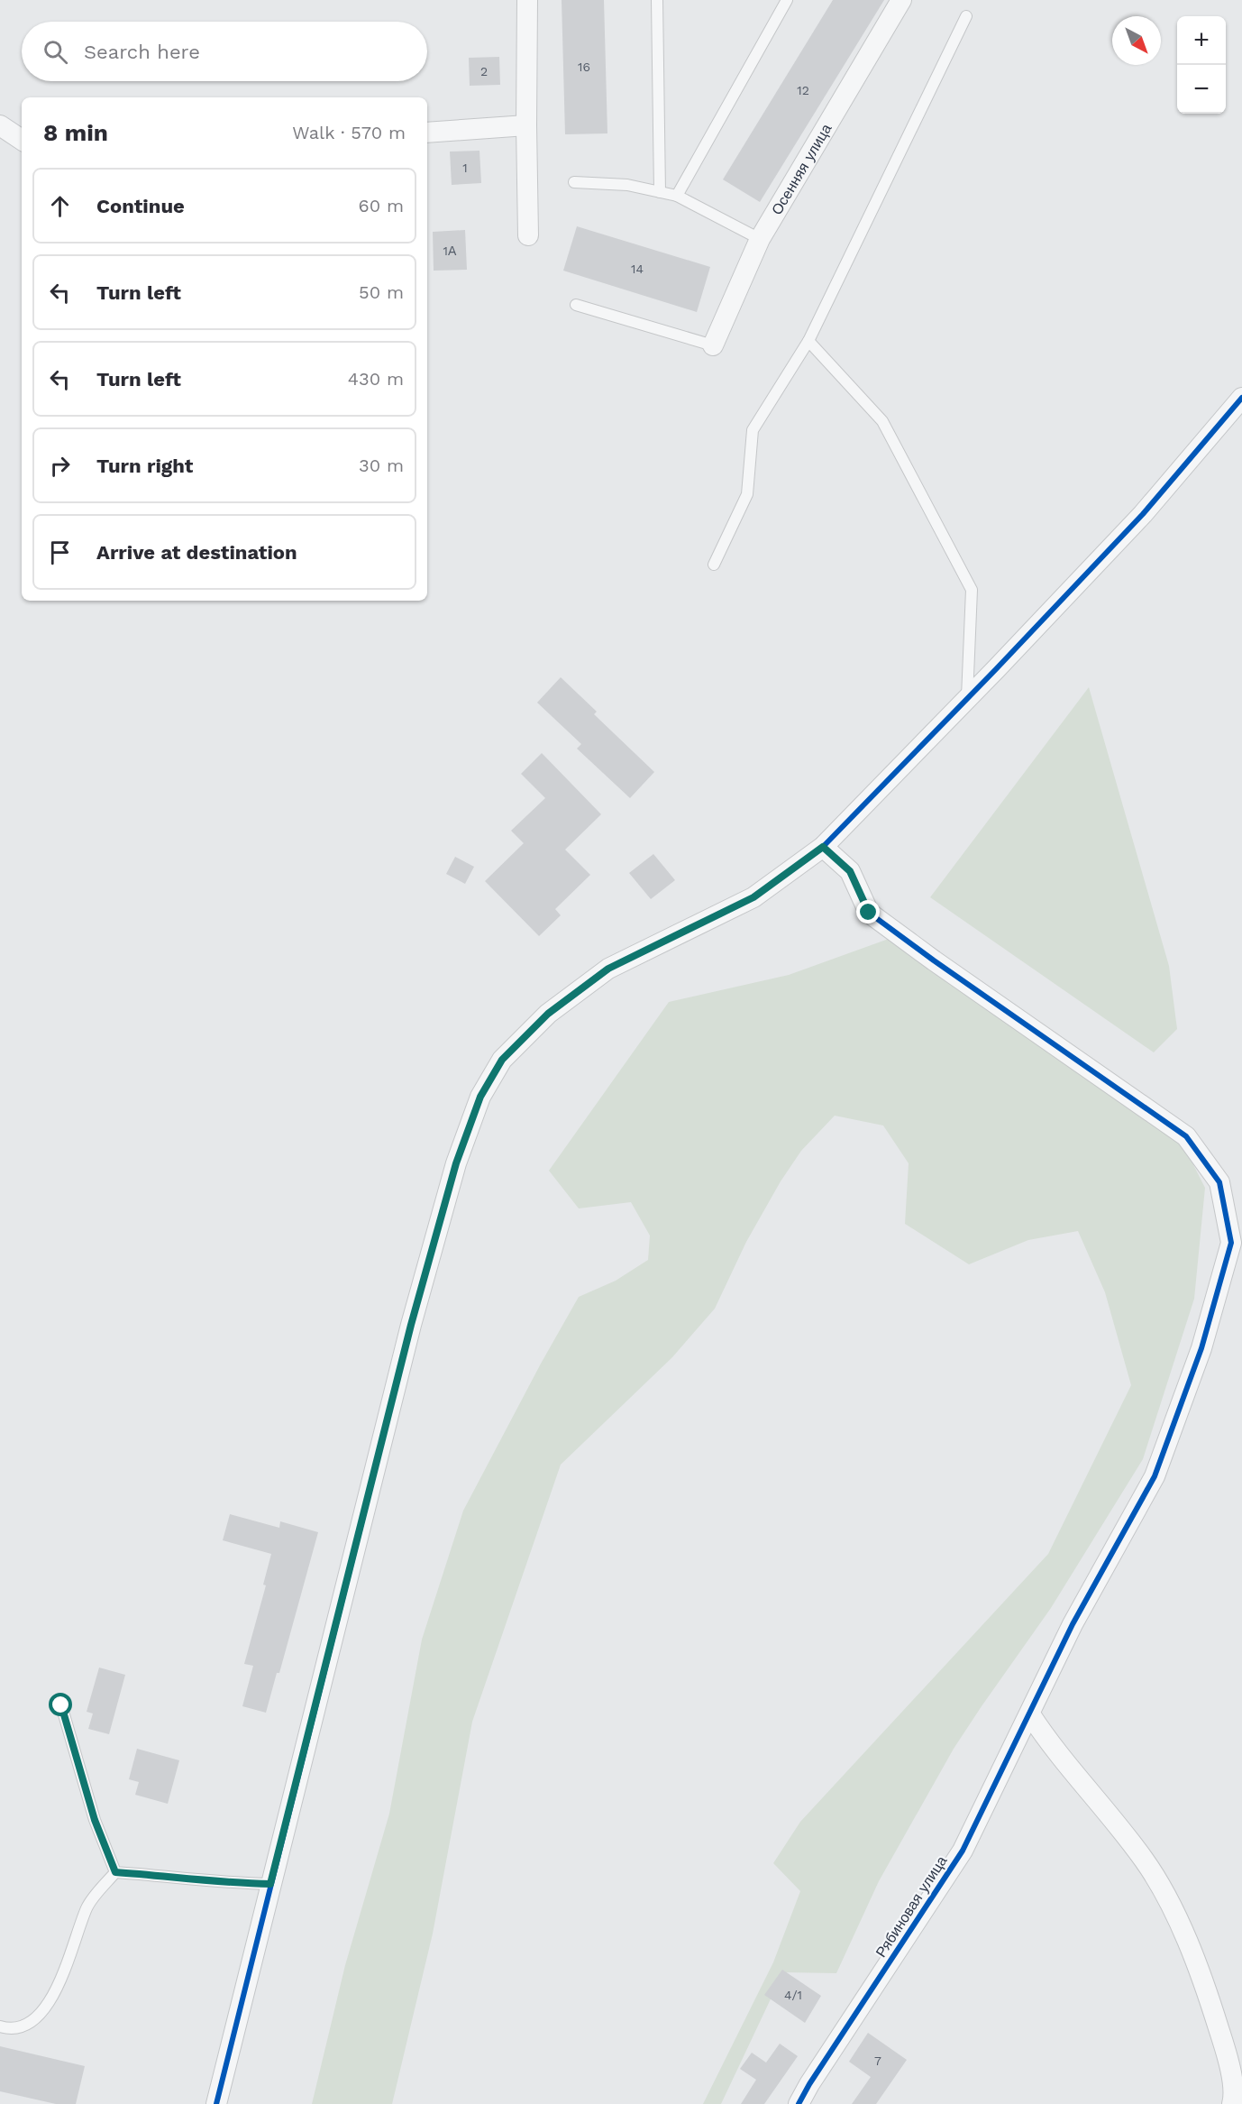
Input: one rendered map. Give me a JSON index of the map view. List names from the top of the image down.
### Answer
{
  "streets": {
    "street": ["Осенняя улица", "Рябиновая улица"]
  },
  "house_numbers": [
    "16",
    "2",
    "12",
    "1",
    "1А",
    "14",
    "4/1",
    "7"
  ],
  "north": "bottom right",
  "page": {
    "map_buttons": ["+", "−"],
    "search": "Search here",
    "heading": ["8 min", "Walk · 570 m"],
    "list": [
      ["Continue", "60 m"],
      ["Turn left", "50 m"],
      ["Turn left", "430 m"],
      ["Turn right", "30 m"],
      "Arrive at destination"
    ]
  }
}
